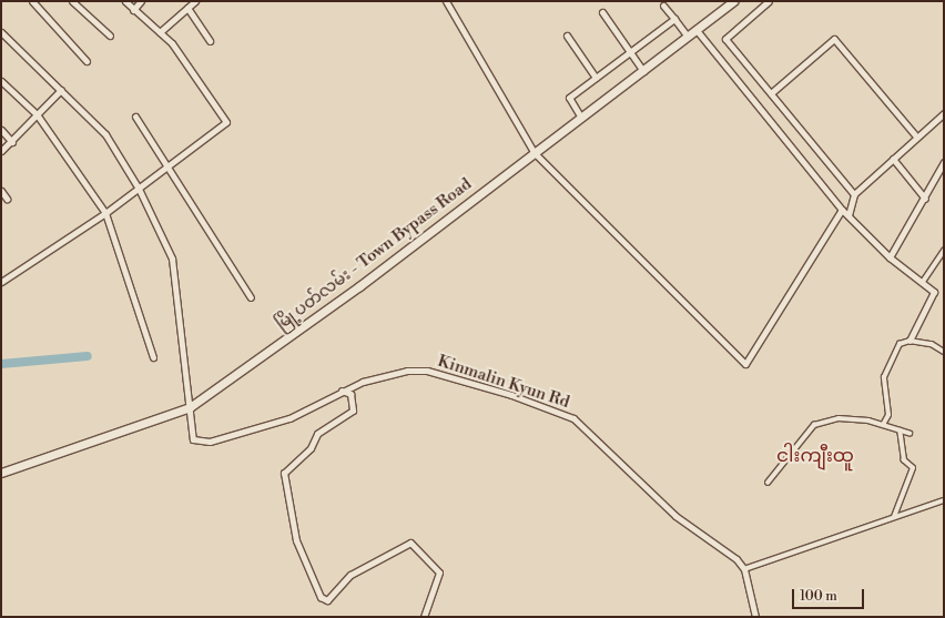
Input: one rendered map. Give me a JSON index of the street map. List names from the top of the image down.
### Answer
{
  "streets": {
    "main road": ["မြို့ပတ်လမ်း - Town Bypass Road"],
    "street": ["Kinmalin Kyun Rd"]
  },
  "crossings": [
    ["မြို့ပတ်လမ်း - Town Bypass Road", "Kinmalin Kyun Rd"]
  ],
  "districts": ["ငါးကျီးထူ"],
  "scale_bar": "100 m"
}
